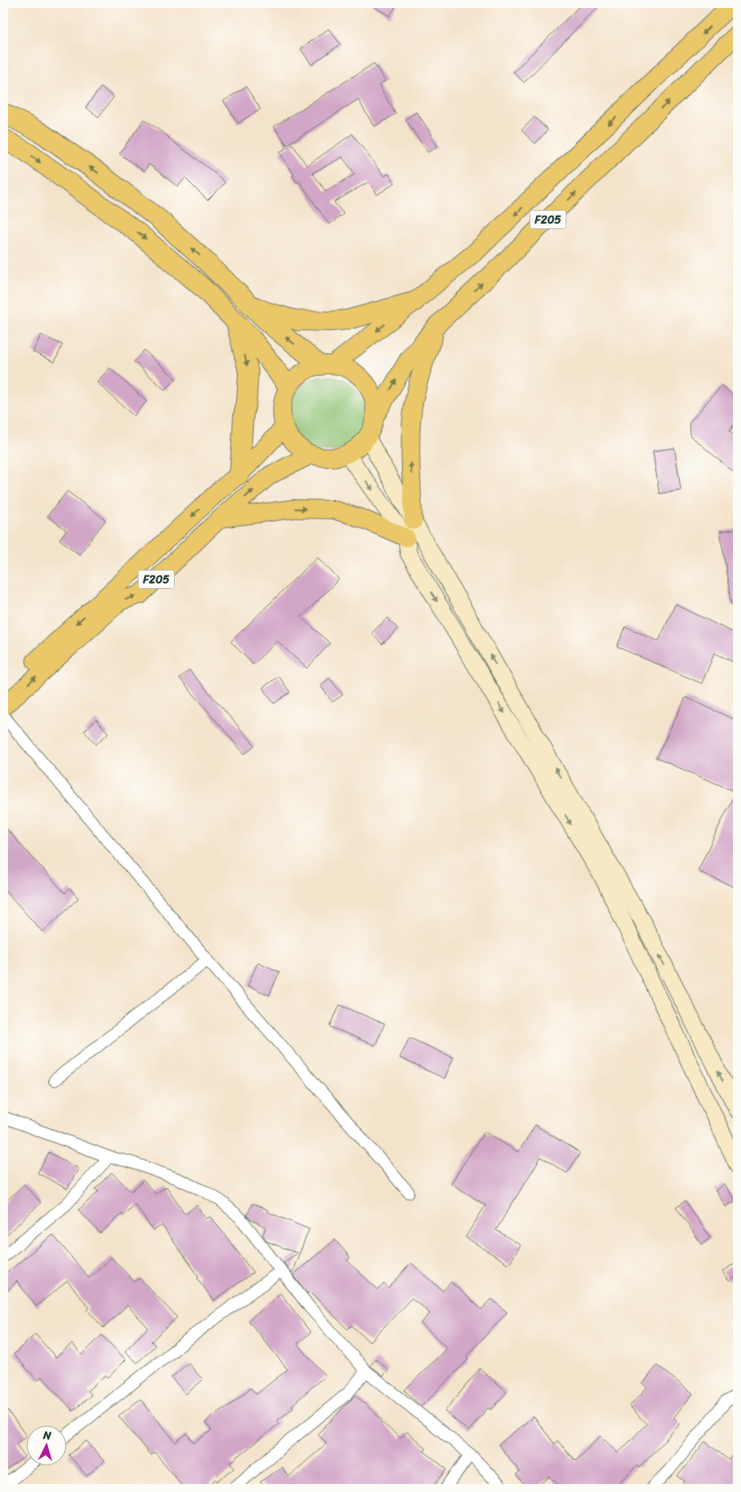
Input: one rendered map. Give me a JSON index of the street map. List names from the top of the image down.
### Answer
{
  "streets": {
    "main road": ["F205"]
  },
  "north": "top"
}
